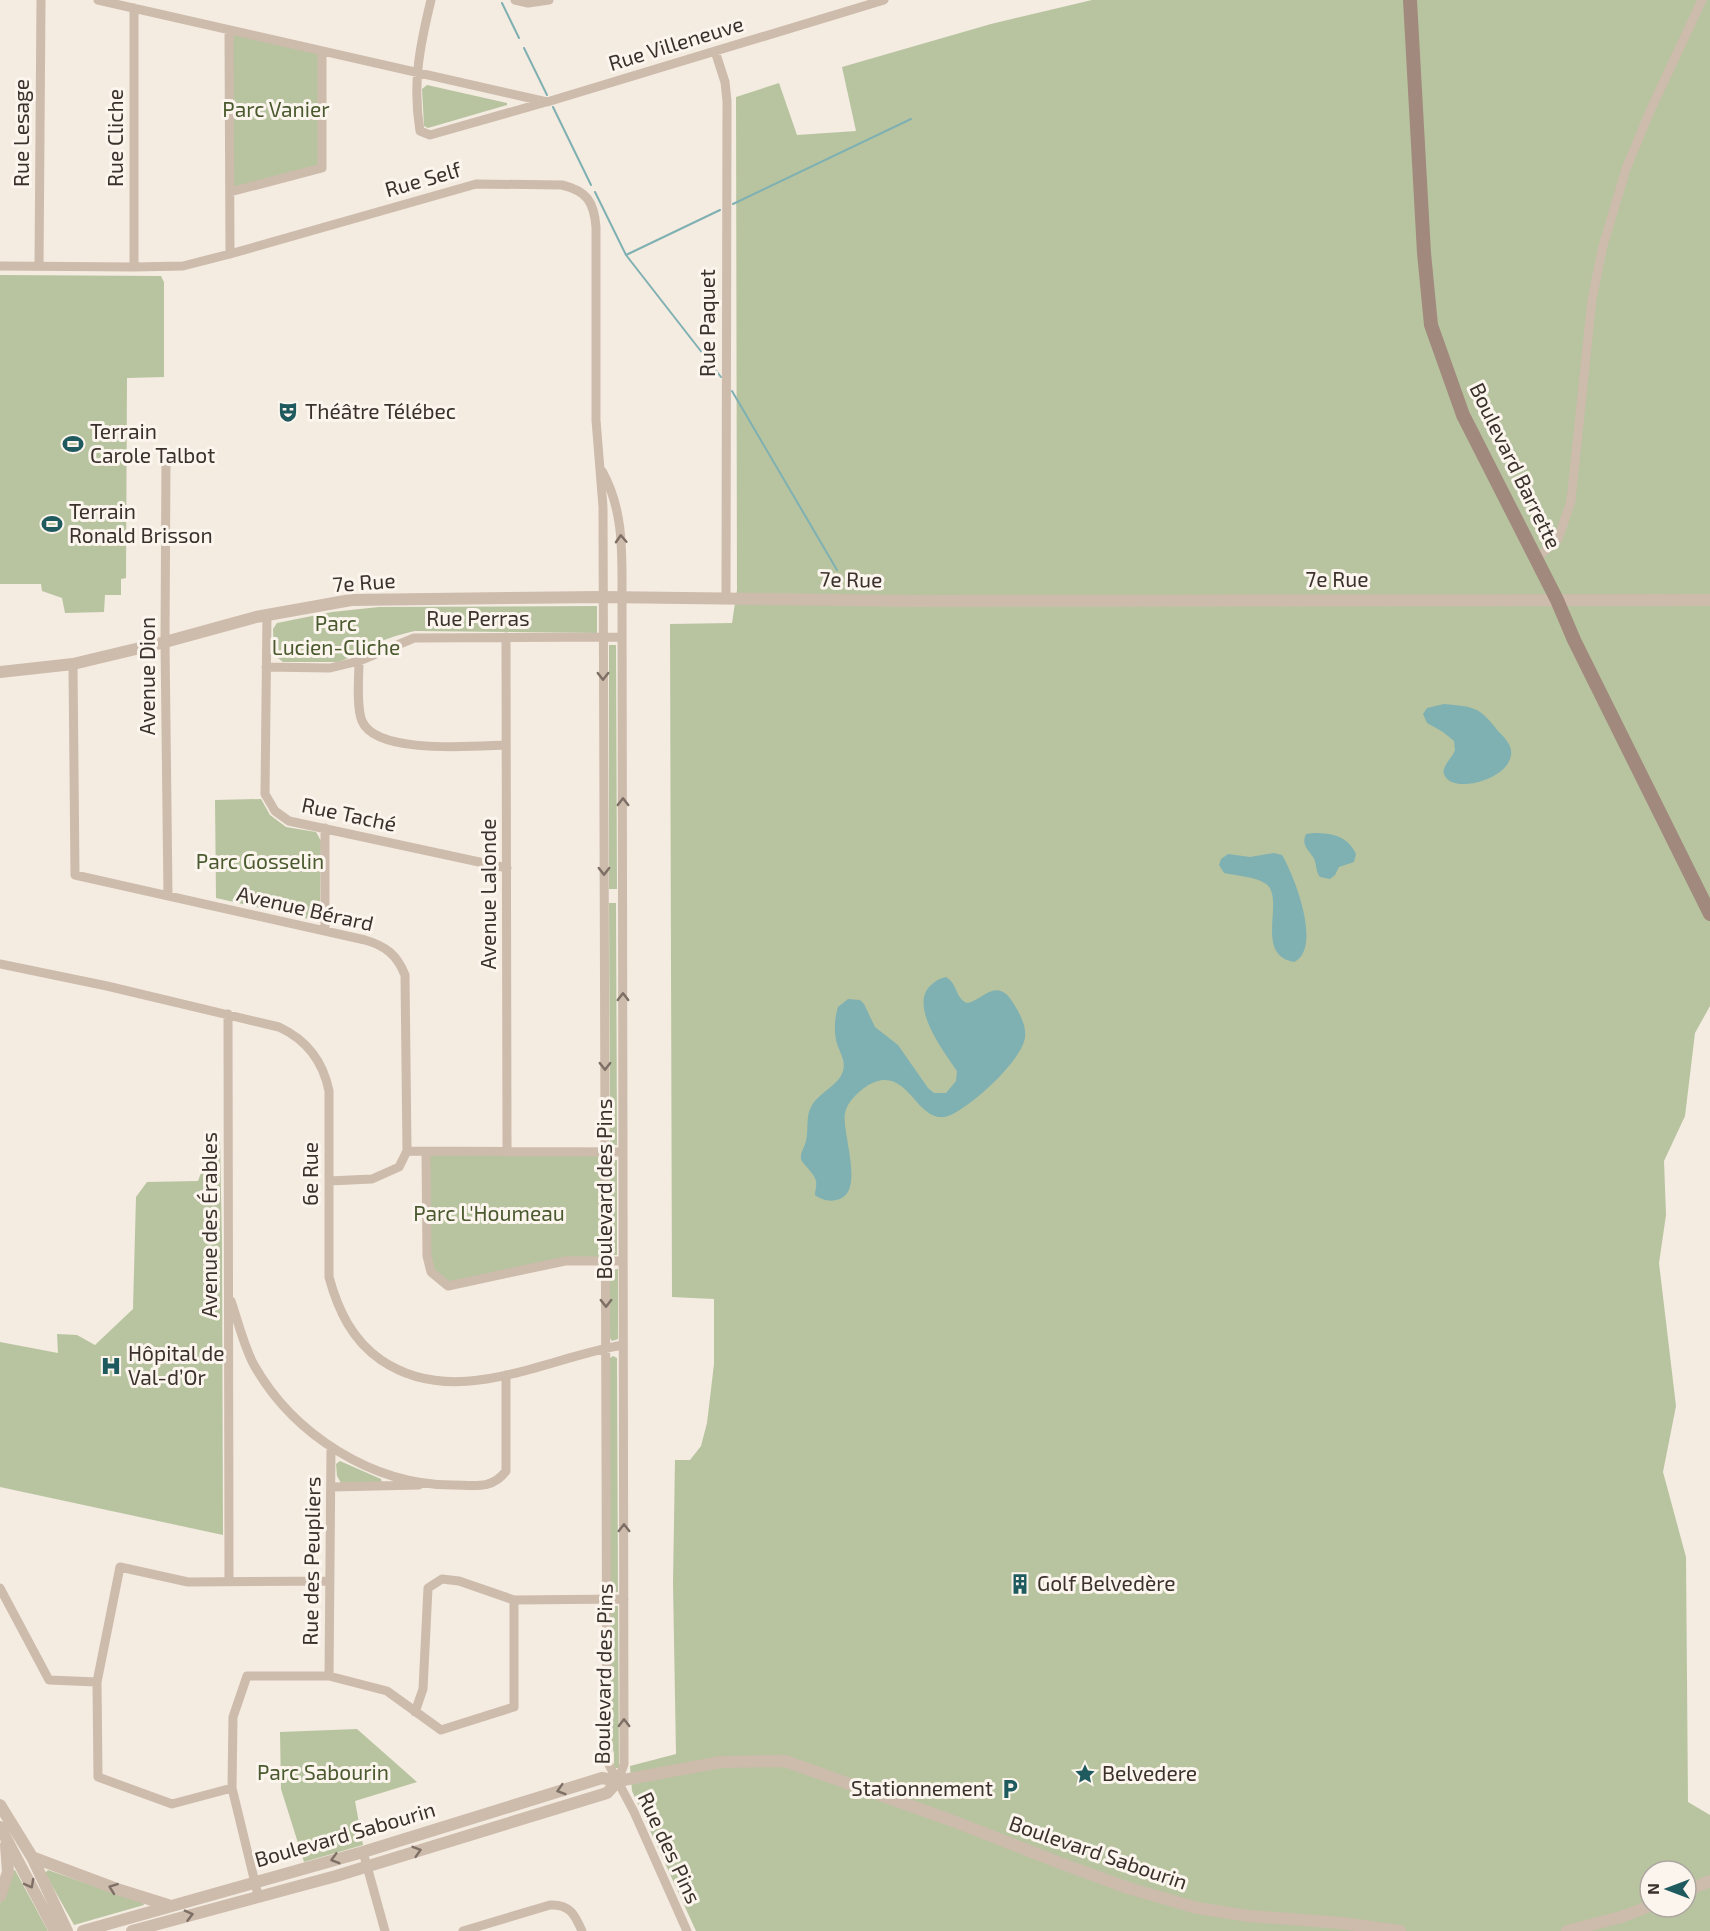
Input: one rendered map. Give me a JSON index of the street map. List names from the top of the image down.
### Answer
{
  "streets": {
    "main road": ["Boulevard Barrette"],
    "street": [
      "Rue Villeneuve",
      "Rue Lesage",
      "Rue Cliche",
      "Rue Self",
      "Rue Paquet",
      "7e Rue",
      "Rue Perras",
      "Avenue Dion",
      "Rue Taché",
      "Avenue Lalonde",
      "Avenue Bérard",
      "6e Rue",
      "Boulevard des Pins",
      "Avenue des Érables",
      "Rue des Peupliers",
      "Boulevard Sabourin",
      "Rue des Pins"
    ]
  },
  "crossings": [
    ["Rue Villeneuve", "Rue Cliche"],
    ["Rue Villeneuve", "Rue Paquet"],
    ["Rue Lesage", "Rue Self"],
    ["Rue Cliche", "Rue Self"],
    ["Rue Self", "7e Rue"],
    ["Rue Self", "Boulevard des Pins"],
    ["Rue Paquet", "7e Rue"],
    ["Boulevard Barrette", "7e Rue"],
    ["7e Rue", "Avenue Dion"],
    ["7e Rue", "Rue Taché"],
    ["7e Rue", "Avenue Bérard"],
    ["7e Rue", "Boulevard des Pins"],
    ["Rue Perras", "Rue Taché"],
    ["Rue Perras", "Avenue Lalonde"],
    ["Rue Perras", "Boulevard des Pins"],
    ["Avenue Dion", "Avenue Bérard"],
    ["Rue Taché", "Avenue Lalonde"],
    ["6e Rue", "Boulevard des Pins"],
    ["6e Rue", "Avenue des Érables"],
    ["Boulevard des Pins", "Boulevard Sabourin"],
    ["Boulevard des Pins", "Rue des Pins"],
    ["Boulevard Sabourin", "Rue des Pins"]
  ],
  "parks": [
    "Parc Vanier",
    "Parc Lucien-Cliche",
    "Parc Gosselin",
    "Parc L'Houmeau",
    "Parc Sabourin"
  ],
  "places": {
    "theatre": ["Théâtre Télébec"],
    "sports": ["Terrain Carole Talbot", "Terrain Ronald Brisson"],
    "hospital": ["Hôpital de Val-d’Or"],
    "building": ["Golf Belvedère"],
    "place": ["Belvedere"],
    "parking": ["Stationnement"]
  },
  "north": "left"
}
